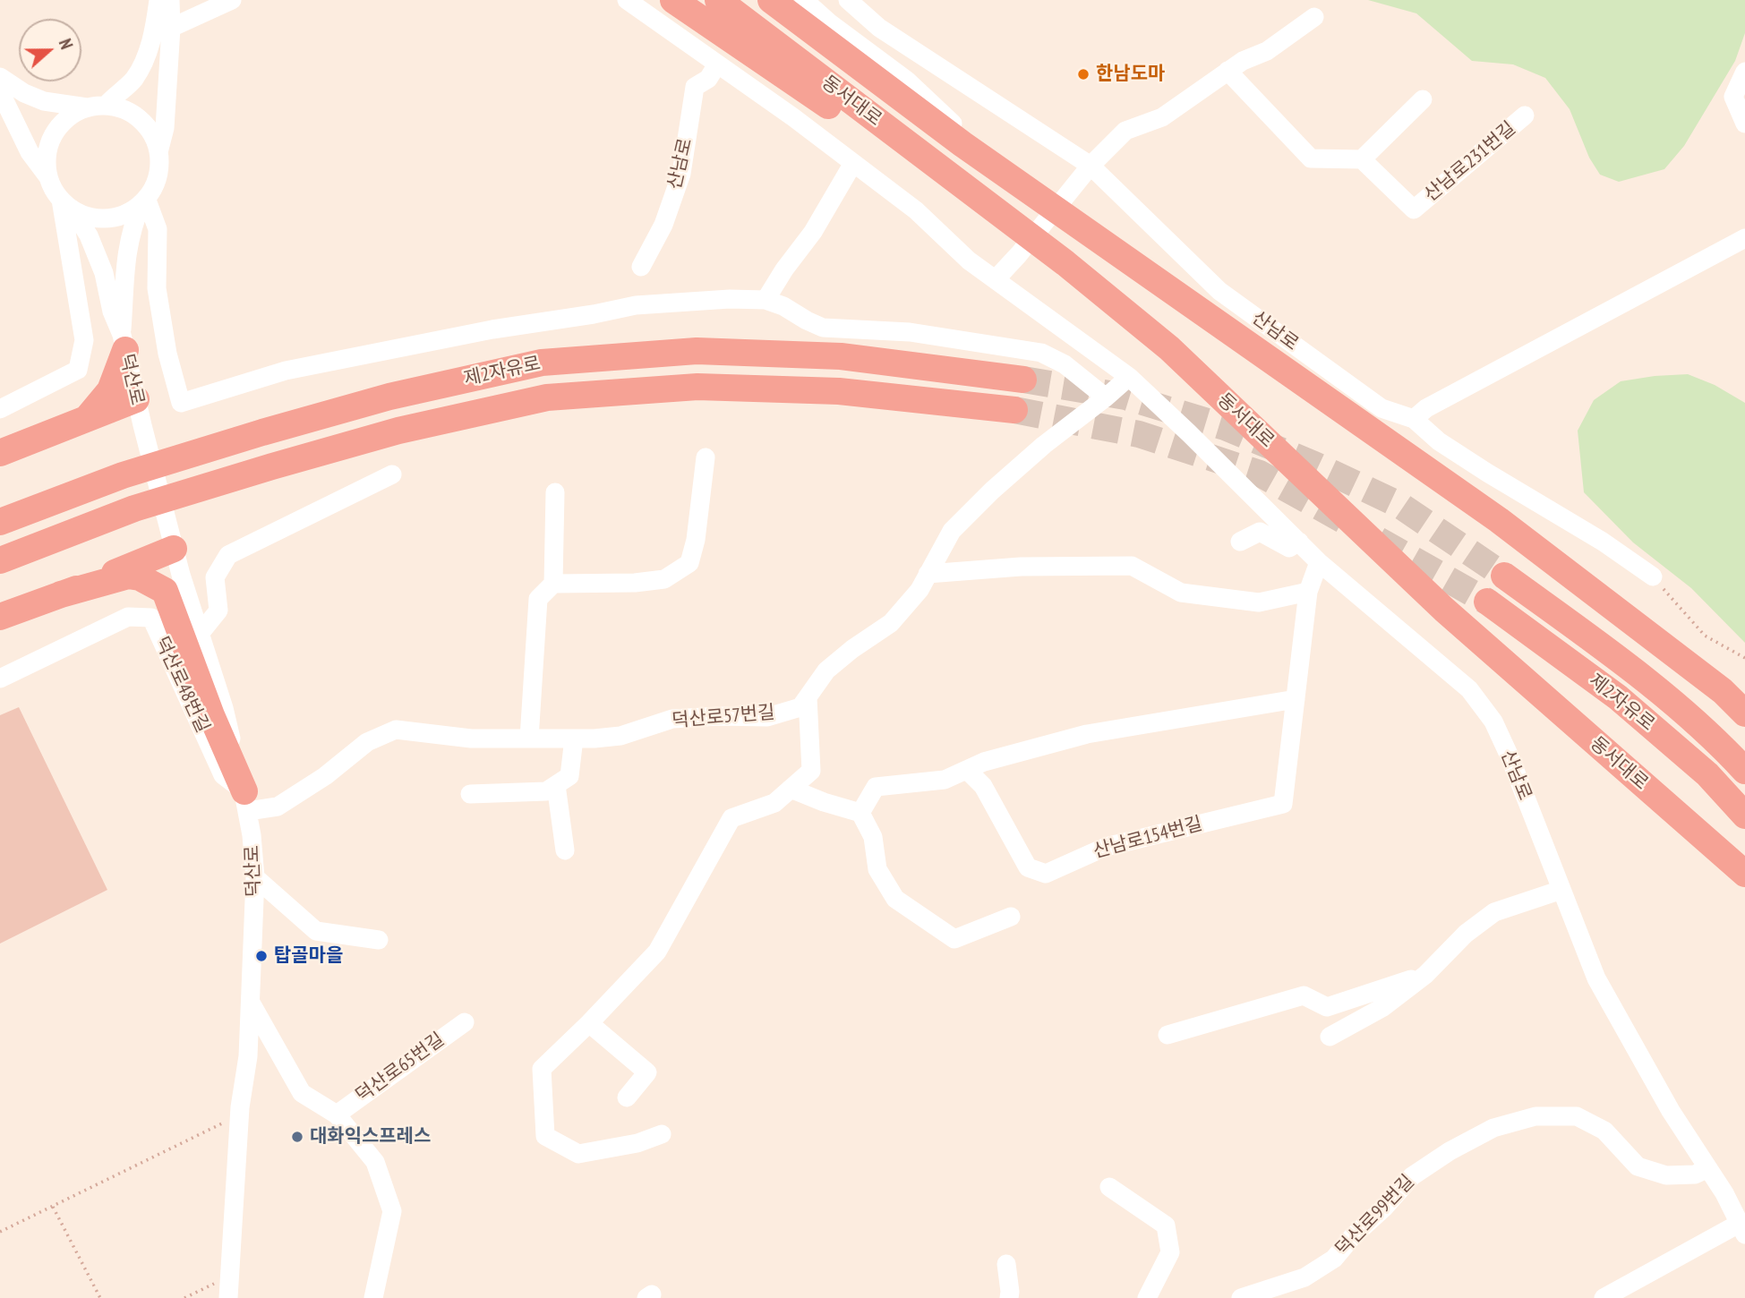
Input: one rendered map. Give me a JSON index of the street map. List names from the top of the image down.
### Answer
{
  "streets": {
    "highway": ["동서대로", "제2자유로"],
    "street": [
      "산남로231번길",
      "산남로",
      "덕산로",
      "덕산로48번길",
      "덕산로57번길",
      "산남로154번길",
      "덕산로65번길",
      "덕산로99번길"
    ]
  },
  "crossings": [
    ["산남로", "덕산로57번길"],
    ["산남로", "산남로154번길"],
    ["산남로", "덕산로99번길"],
    ["덕산로", "덕산로48번길"],
    ["덕산로", "덕산로57번길"],
    ["덕산로", "덕산로65번길"],
    ["덕산로48번길", "덕산로57번길"]
  ],
  "places": ["한남도마", "탑골마을", "대화익스프레스"],
  "north": "right"
}
